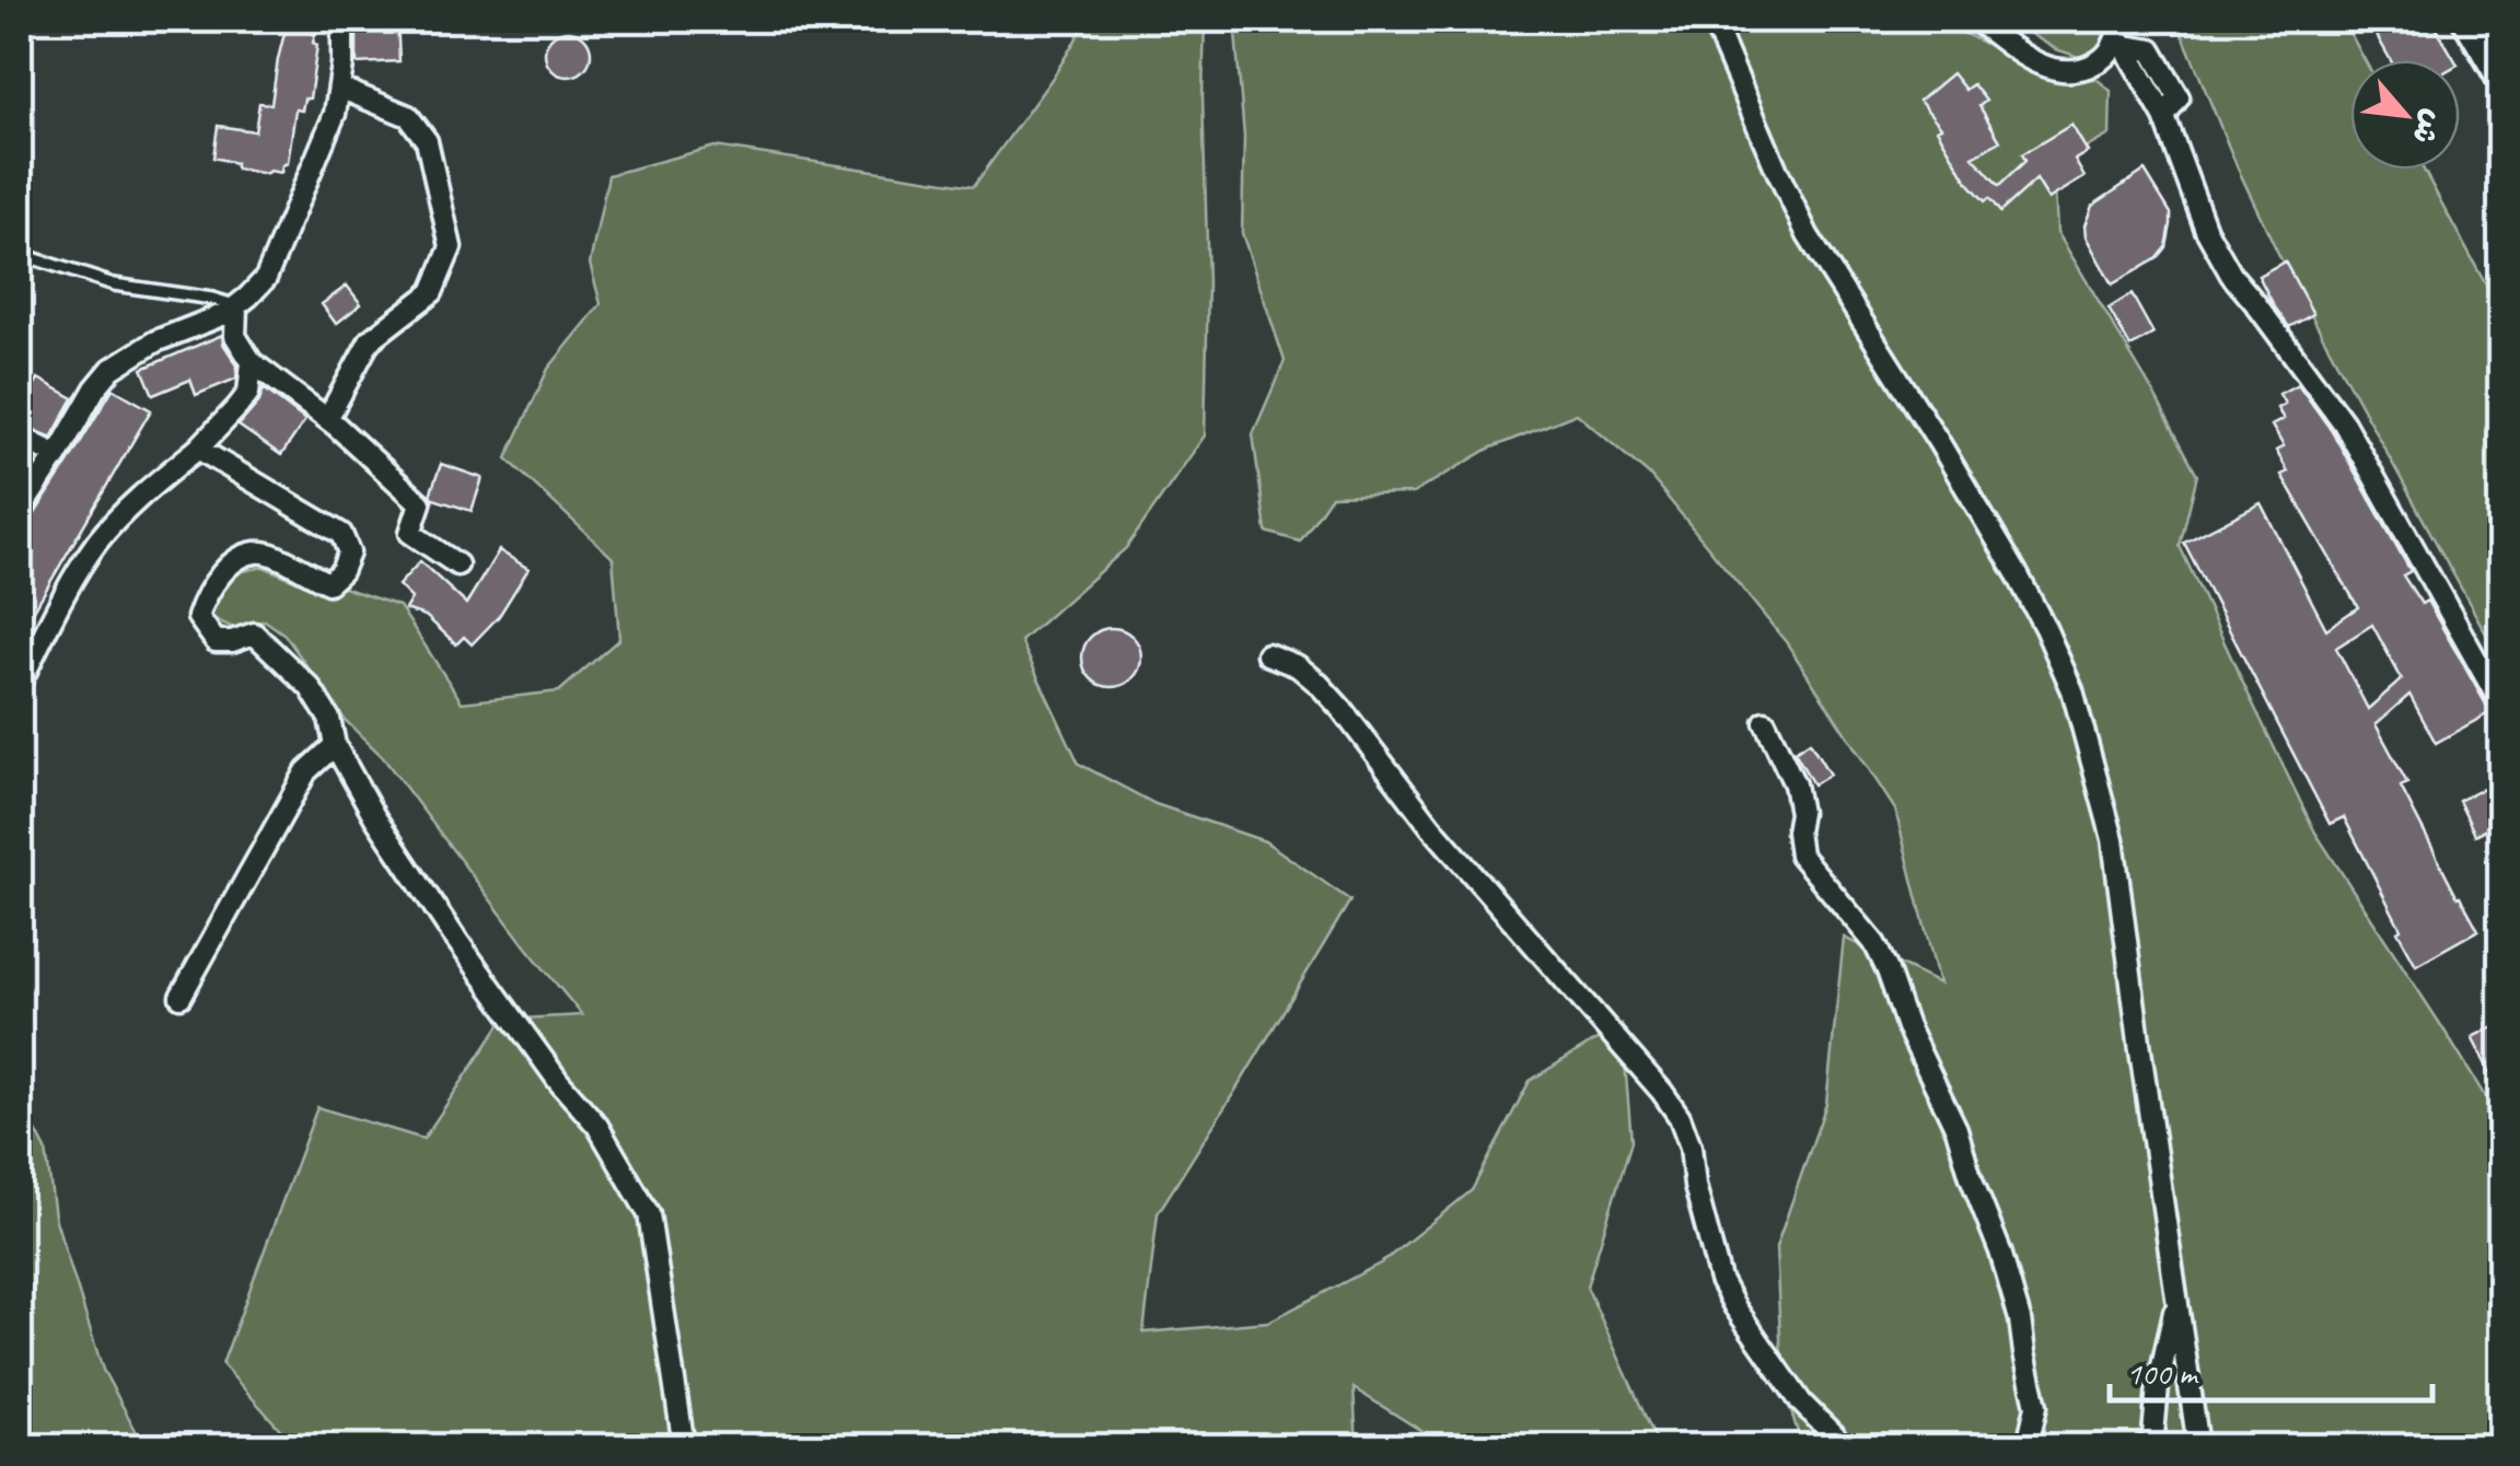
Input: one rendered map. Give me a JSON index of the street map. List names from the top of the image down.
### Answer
{
  "scale_bar": "100 m",
  "north": "bottom right"
}
